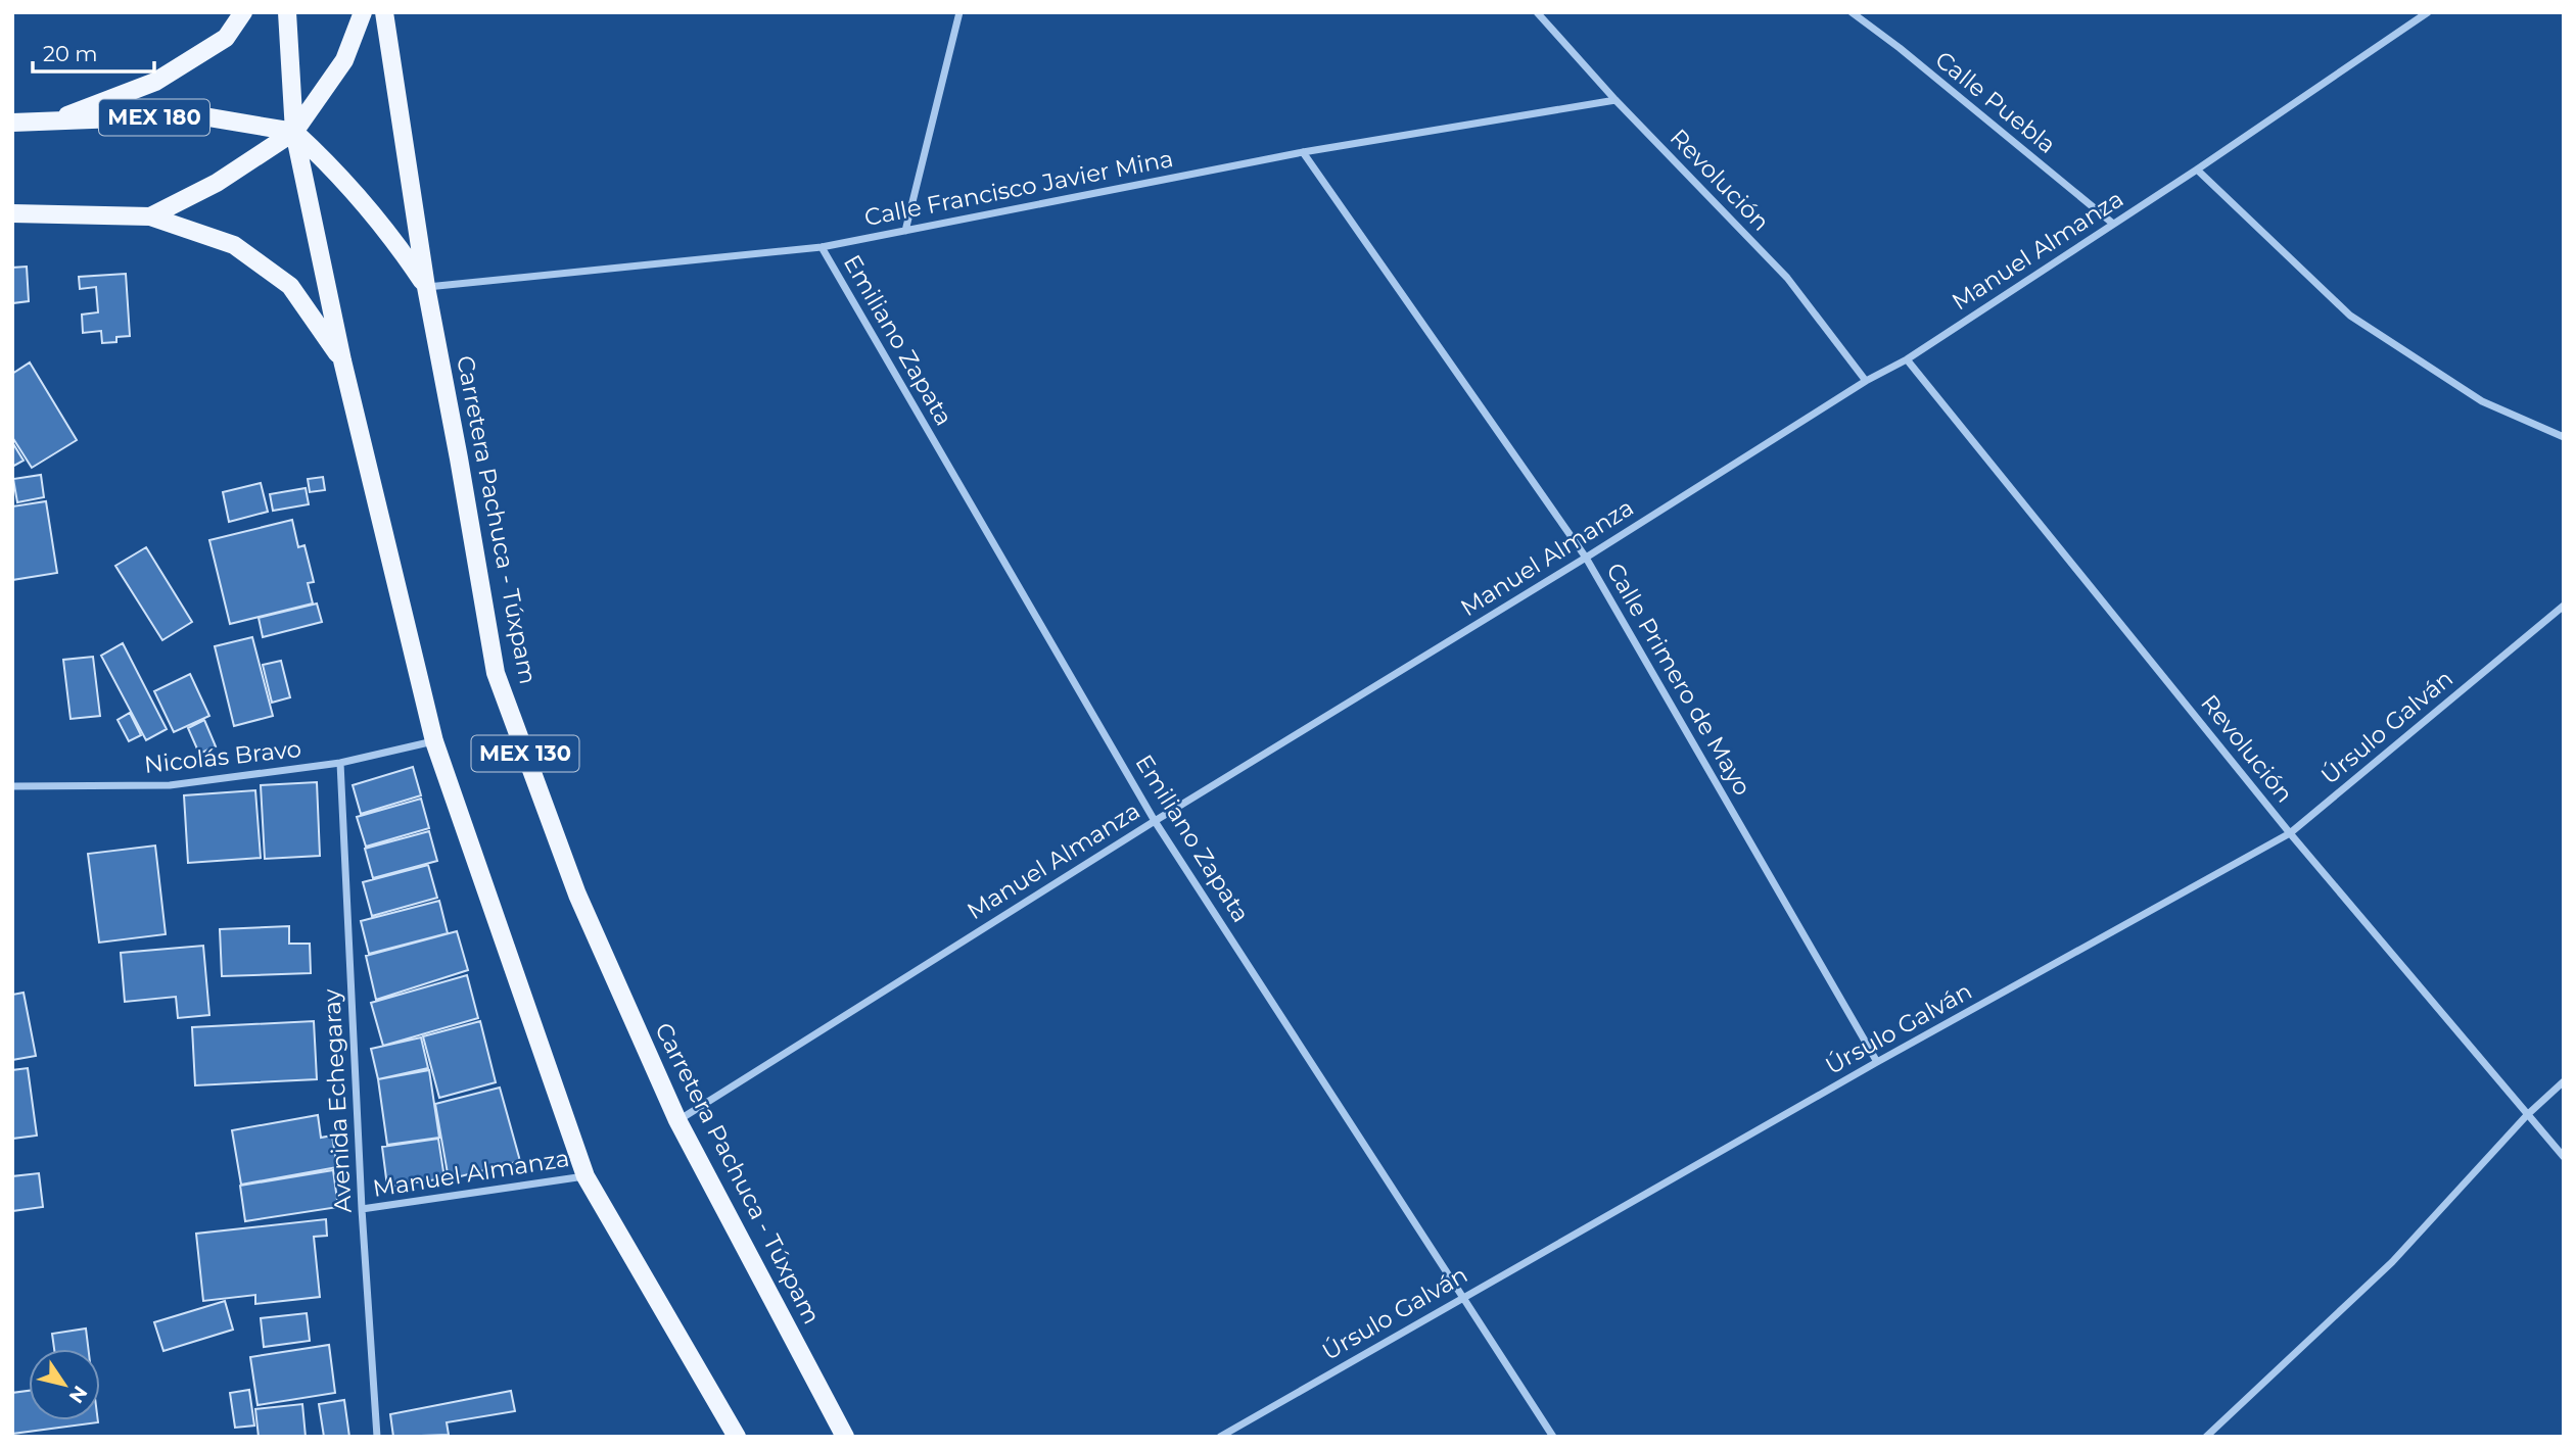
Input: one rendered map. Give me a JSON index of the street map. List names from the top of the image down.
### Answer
{
  "streets": {
    "main road": ["MEX 180", "Carretera Pachuca - Túxpam", "MEX 130"],
    "street": [
      "Calle Puebla",
      "Revolución",
      "Calle Francisco Javier Mina",
      "Manuel Almanza",
      "Emiliano Zapata",
      "Calle Primero de Mayo",
      "Úrsulo Galván",
      "Nicolás Bravo",
      "Avenida Echegaray"
    ]
  },
  "crossings": [
    ["Calle Puebla", "Manuel Almanza"],
    ["MEX 180", "MEX 130"],
    ["Revolución", "Calle Francisco Javier Mina"],
    ["Revolución", "Manuel Almanza"],
    ["Revolución", "Úrsulo Galván"],
    ["Calle Francisco Javier Mina", "Emiliano Zapata"],
    ["Calle Francisco Javier Mina", "Carretera Pachuca - Túxpam"],
    ["Calle Francisco Javier Mina", "Calle Primero de Mayo"],
    ["Manuel Almanza", "Emiliano Zapata"],
    ["Manuel Almanza", "Carretera Pachuca - Túxpam"],
    ["Manuel Almanza", "Calle Primero de Mayo"],
    ["Manuel Almanza", "MEX 130"],
    ["Manuel Almanza", "Avenida Echegaray"],
    ["Emiliano Zapata", "Úrsulo Galván"],
    ["Calle Primero de Mayo", "Úrsulo Galván"],
    ["MEX 130", "Nicolás Bravo"],
    ["Nicolás Bravo", "Avenida Echegaray"]
  ],
  "scale_bar": "20 m",
  "north": "bottom right"
}
